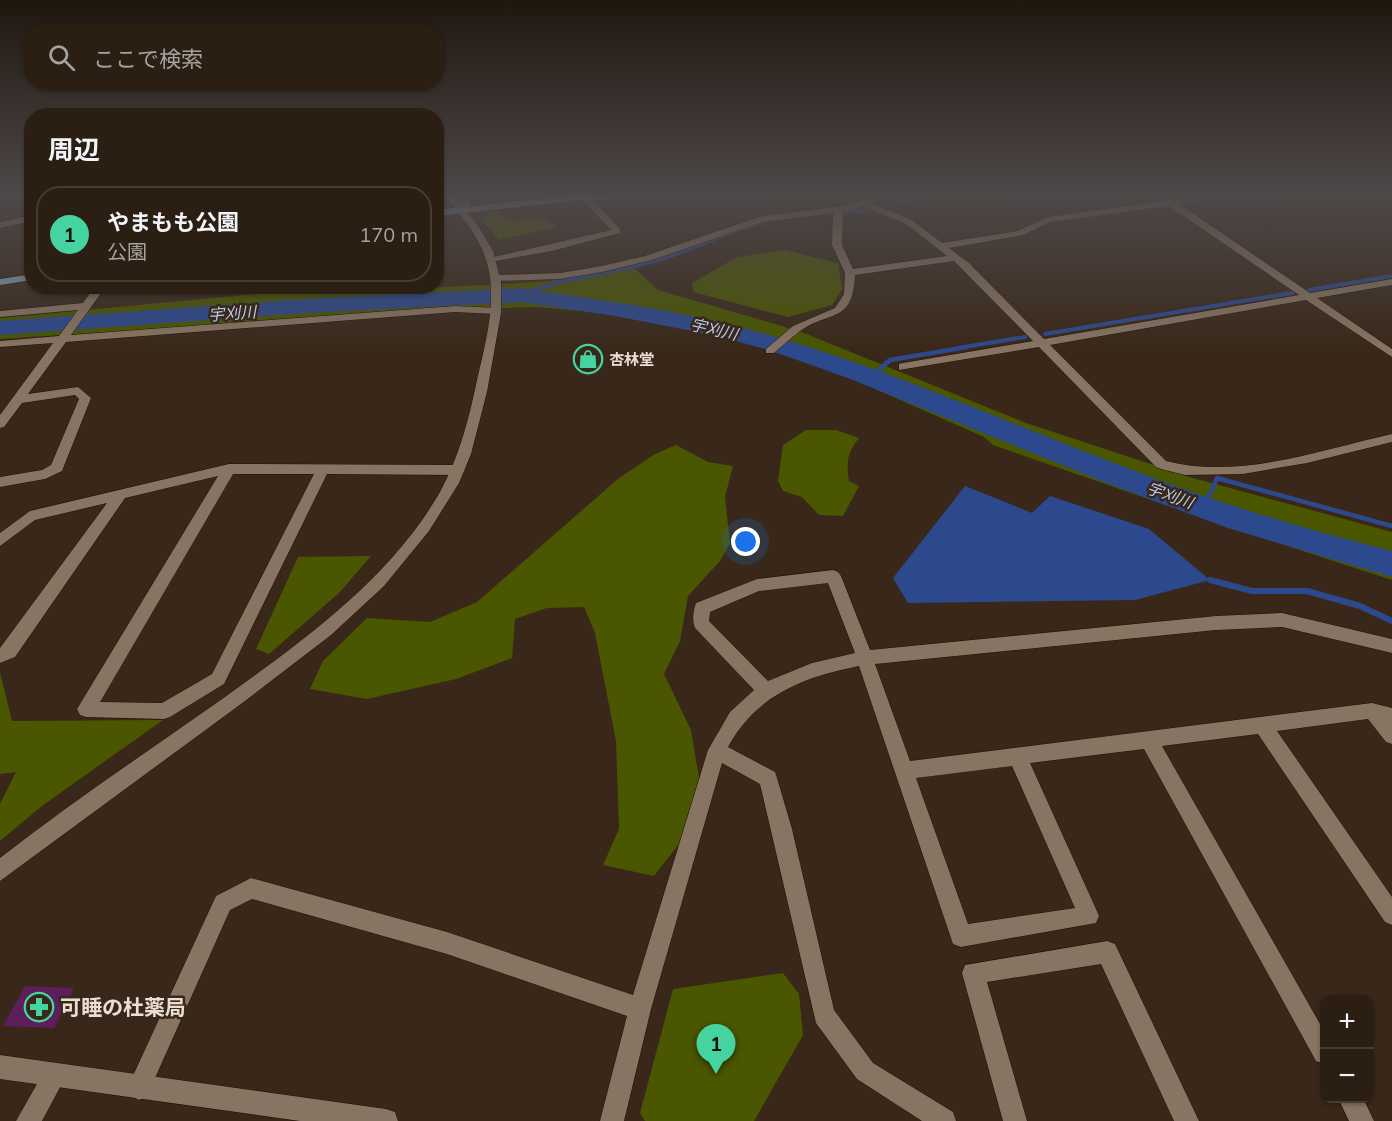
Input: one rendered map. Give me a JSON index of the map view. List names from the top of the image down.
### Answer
{
  "water": ["宇刈川"],
  "places": {
    "shop": ["杏林堂"],
    "pharmacy": ["可睡の杜薬局"]
  },
  "page": {
    "search": "ここで検索",
    "heading": "周辺",
    "list": [
      {
        "mark": "1",
        "name": "やまもも公園",
        "note": "公園",
        "value": "170 m"
      }
    ],
    "map_buttons": ["+", "−"],
    "pins": "1"
  }
}
